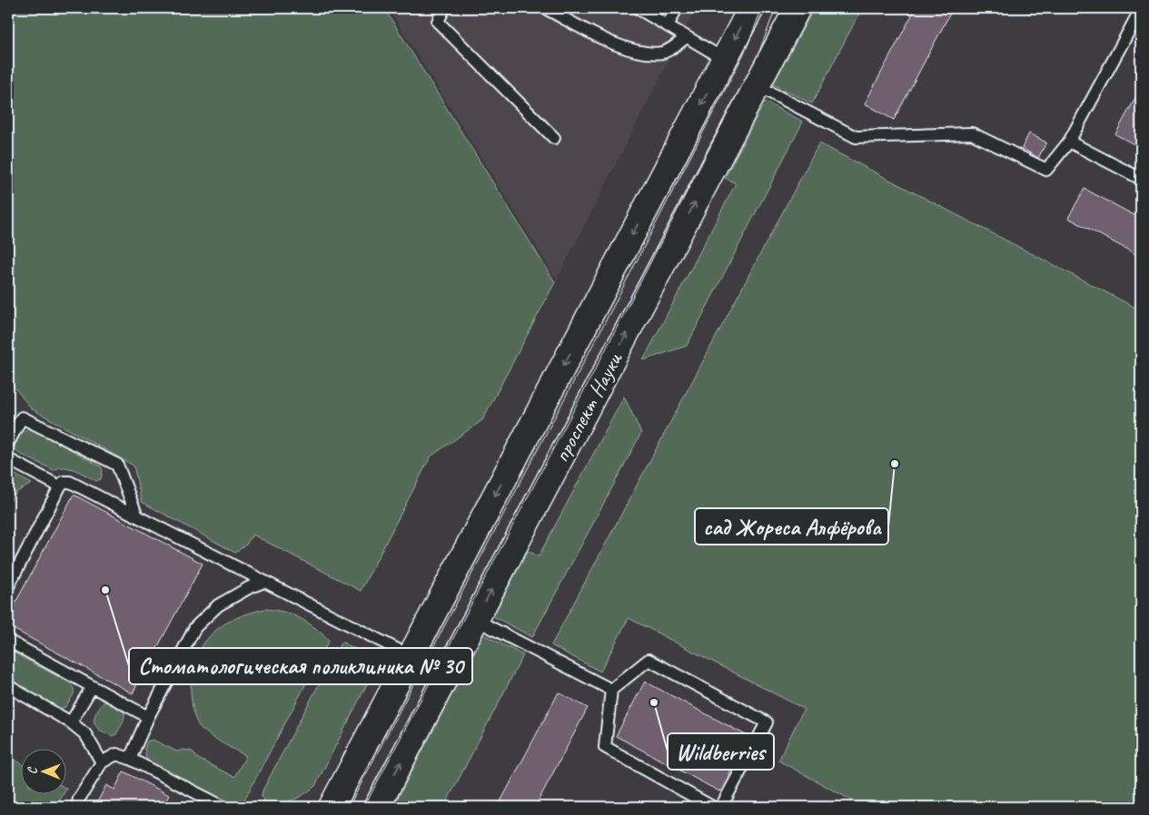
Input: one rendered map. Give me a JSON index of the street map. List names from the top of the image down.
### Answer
{
  "streets": {
    "main road": ["проспект Науки"]
  },
  "places": ["сад Жореса Алфёрова", "Стоматологическая поликлиника № 30", "Wildberries"],
  "north": "left"
}
